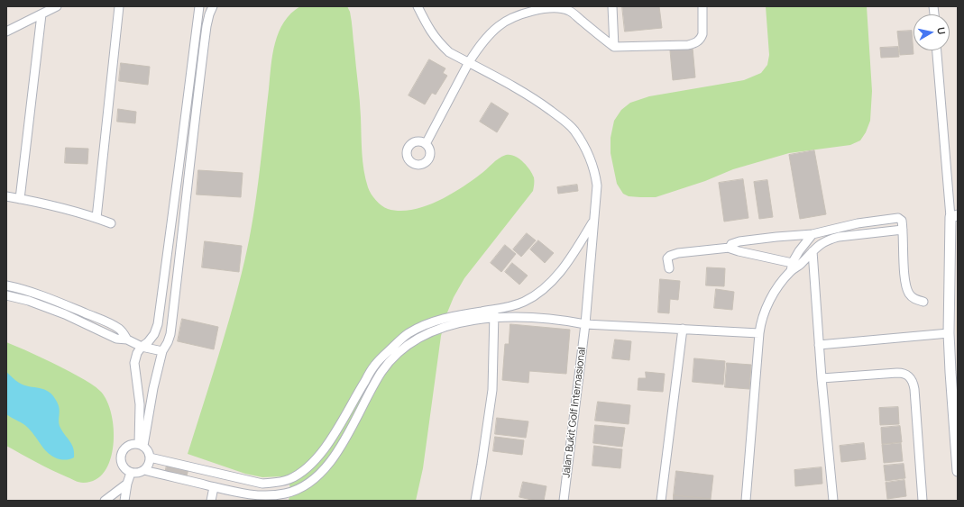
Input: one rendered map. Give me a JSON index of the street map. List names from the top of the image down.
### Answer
{
  "streets": {
    "street": ["Jalan Bukit Golf Internasional"]
  },
  "north": "right"
}
